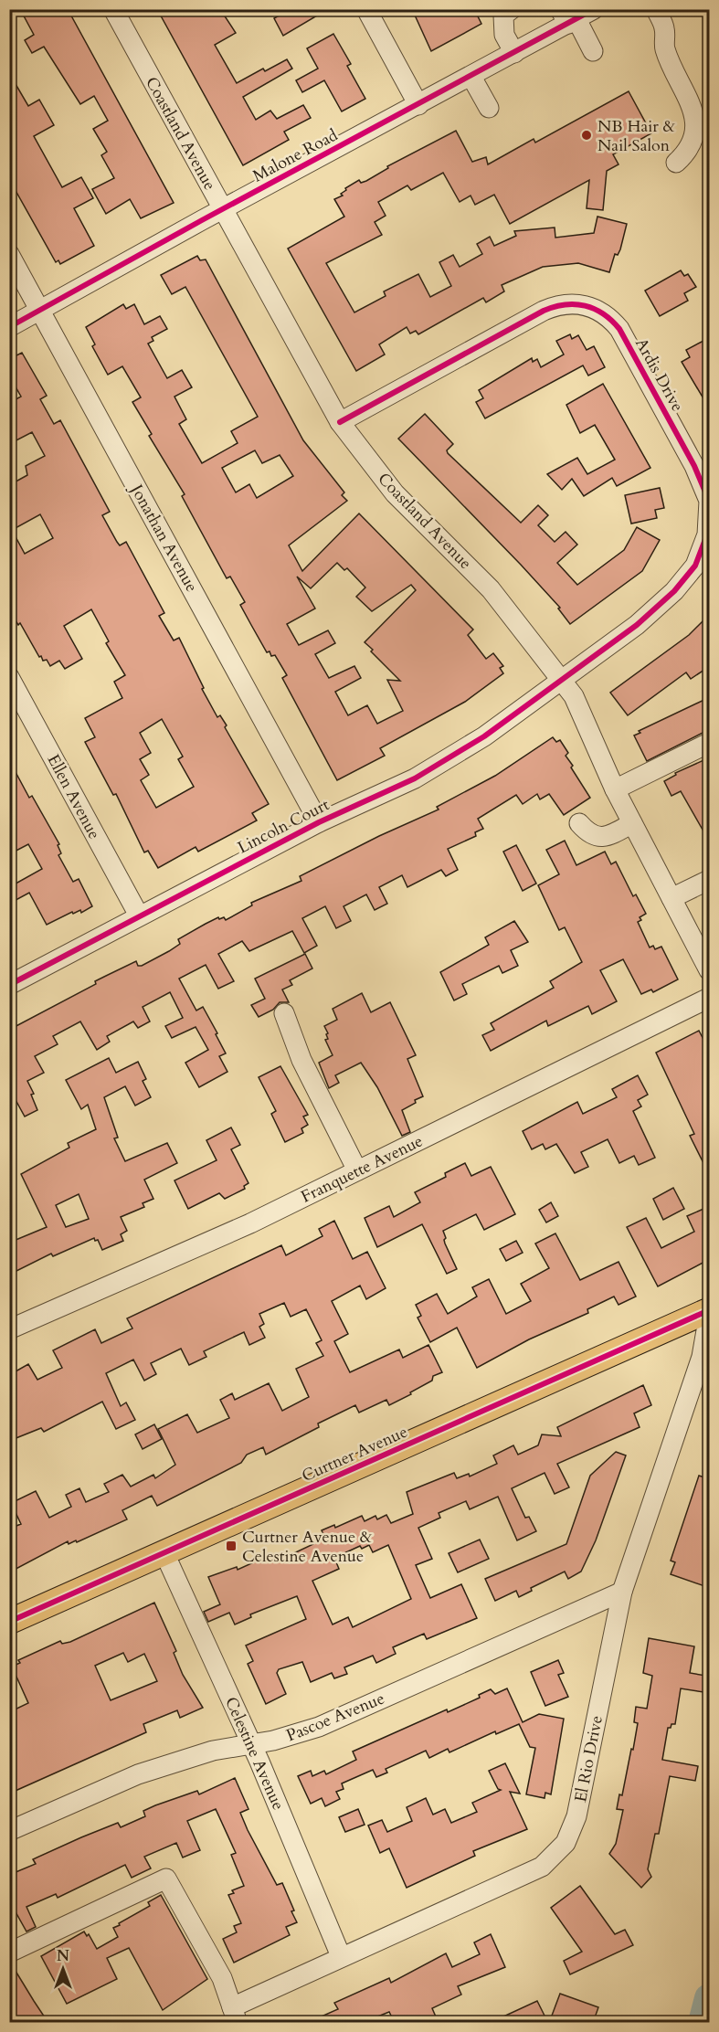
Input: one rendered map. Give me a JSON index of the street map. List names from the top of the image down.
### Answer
{
  "streets": {
    "main road": ["Curtner Avenue"],
    "street": [
      "Coastland Avenue",
      "Malone Road",
      "Ardis Drive",
      "Jonathan Avenue",
      "Ellen Avenue",
      "Lincoln Court",
      "Franquette Avenue",
      "Pascoe Avenue",
      "Celestine Avenue",
      "El Rio Drive"
    ]
  },
  "crossings": [
    ["Coastland Avenue", "Malone Road"],
    ["Coastland Avenue", "Ardis Drive"],
    ["Coastland Avenue", "Lincoln Court"],
    ["Malone Road", "Jonathan Avenue"],
    ["Ardis Drive", "Lincoln Court"],
    ["Jonathan Avenue", "Lincoln Court"],
    ["Ellen Avenue", "Lincoln Court"],
    ["Curtner Avenue", "Celestine Avenue"],
    ["Pascoe Avenue", "Celestine Avenue"],
    ["Pascoe Avenue", "El Rio Drive"],
    ["Celestine Avenue", "El Rio Drive"]
  ],
  "places": {
    "other": ["NB Hair & Nail Salon"],
    "transit": ["Curtner Avenue & Celestine Avenue"]
  },
  "north": "top"
}
